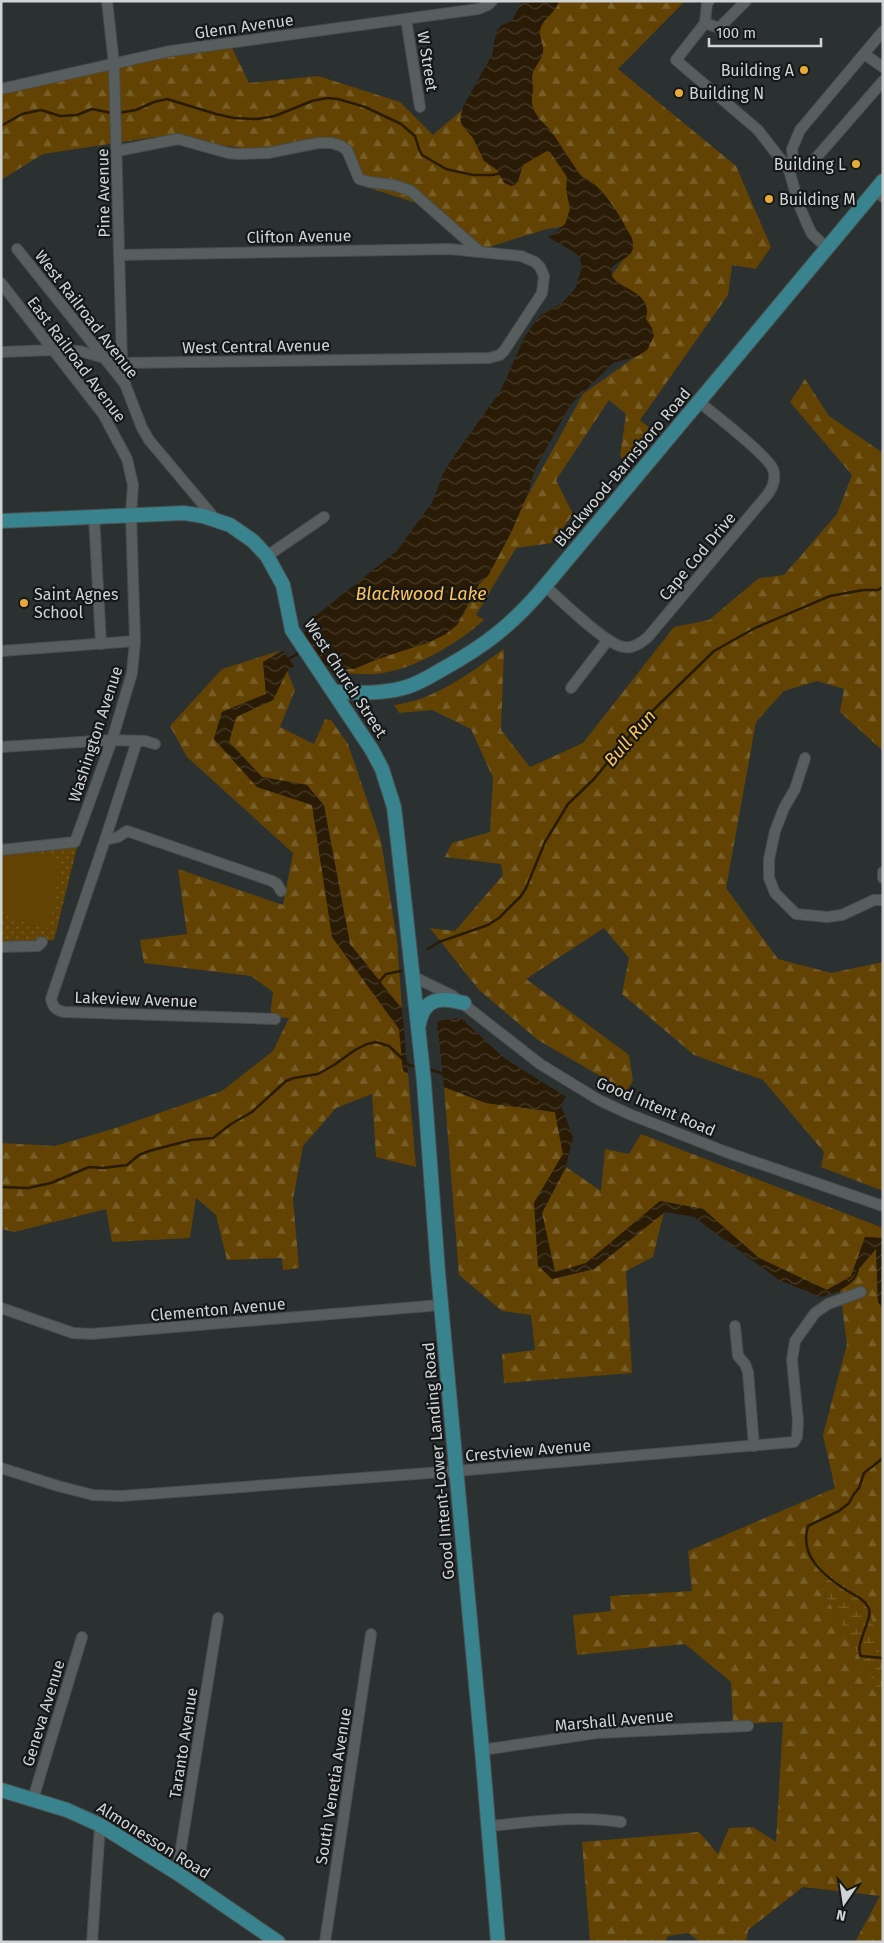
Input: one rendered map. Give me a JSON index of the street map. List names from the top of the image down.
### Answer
{
  "streets": {
    "main road": [
      "Blackwood-Barnsboro Road",
      "West Church Street",
      "Good Intent-Lower Landing Road",
      "Almonesson Road"
    ],
    "street": [
      "Glenn Avenue",
      "W Street",
      "Pine Avenue",
      "Clifton Avenue",
      "West Railroad Avenue",
      "West Central Avenue",
      "East Railroad Avenue",
      "Cape Cod Drive",
      "Washington Avenue",
      "Lakeview Avenue",
      "Good Intent Road",
      "Clementon Avenue",
      "Crestview Avenue",
      "Geneva Avenue",
      "Marshall Avenue",
      "Taranto Avenue",
      "South Venetia Avenue"
    ]
  },
  "crossings": [
    ["Glenn Avenue", "W Street"],
    ["Glenn Avenue", "Pine Avenue"],
    ["Pine Avenue", "Clifton Avenue"],
    ["Pine Avenue", "West Railroad Avenue"],
    ["Pine Avenue", "West Central Avenue"],
    ["Clifton Avenue", "West Central Avenue"],
    ["West Railroad Avenue", "West Central Avenue"],
    ["West Railroad Avenue", "West Church Street"],
    ["West Central Avenue", "East Railroad Avenue"],
    ["East Railroad Avenue", "West Church Street"],
    ["East Railroad Avenue", "Washington Avenue"],
    ["Blackwood-Barnsboro Road", "Cape Cod Drive"],
    ["Blackwood-Barnsboro Road", "West Church Street"],
    ["West Church Street", "Washington Avenue"],
    ["West Church Street", "Good Intent Road"],
    ["West Church Street", "Good Intent-Lower Landing Road"],
    ["Good Intent Road", "Good Intent-Lower Landing Road"],
    ["Clementon Avenue", "Good Intent-Lower Landing Road"],
    ["Crestview Avenue", "Good Intent-Lower Landing Road"],
    ["Good Intent-Lower Landing Road", "Marshall Avenue"],
    ["Geneva Avenue", "Almonesson Road"],
    ["Taranto Avenue", "Almonesson Road"]
  ],
  "water": ["Blackwood Lake", "Bull Run"],
  "places": [
    "Building A",
    "Building N",
    "Building L",
    "Building M",
    "Saint Agnes School"
  ],
  "scale_bar": "100 m",
  "north": "bottom"
}
